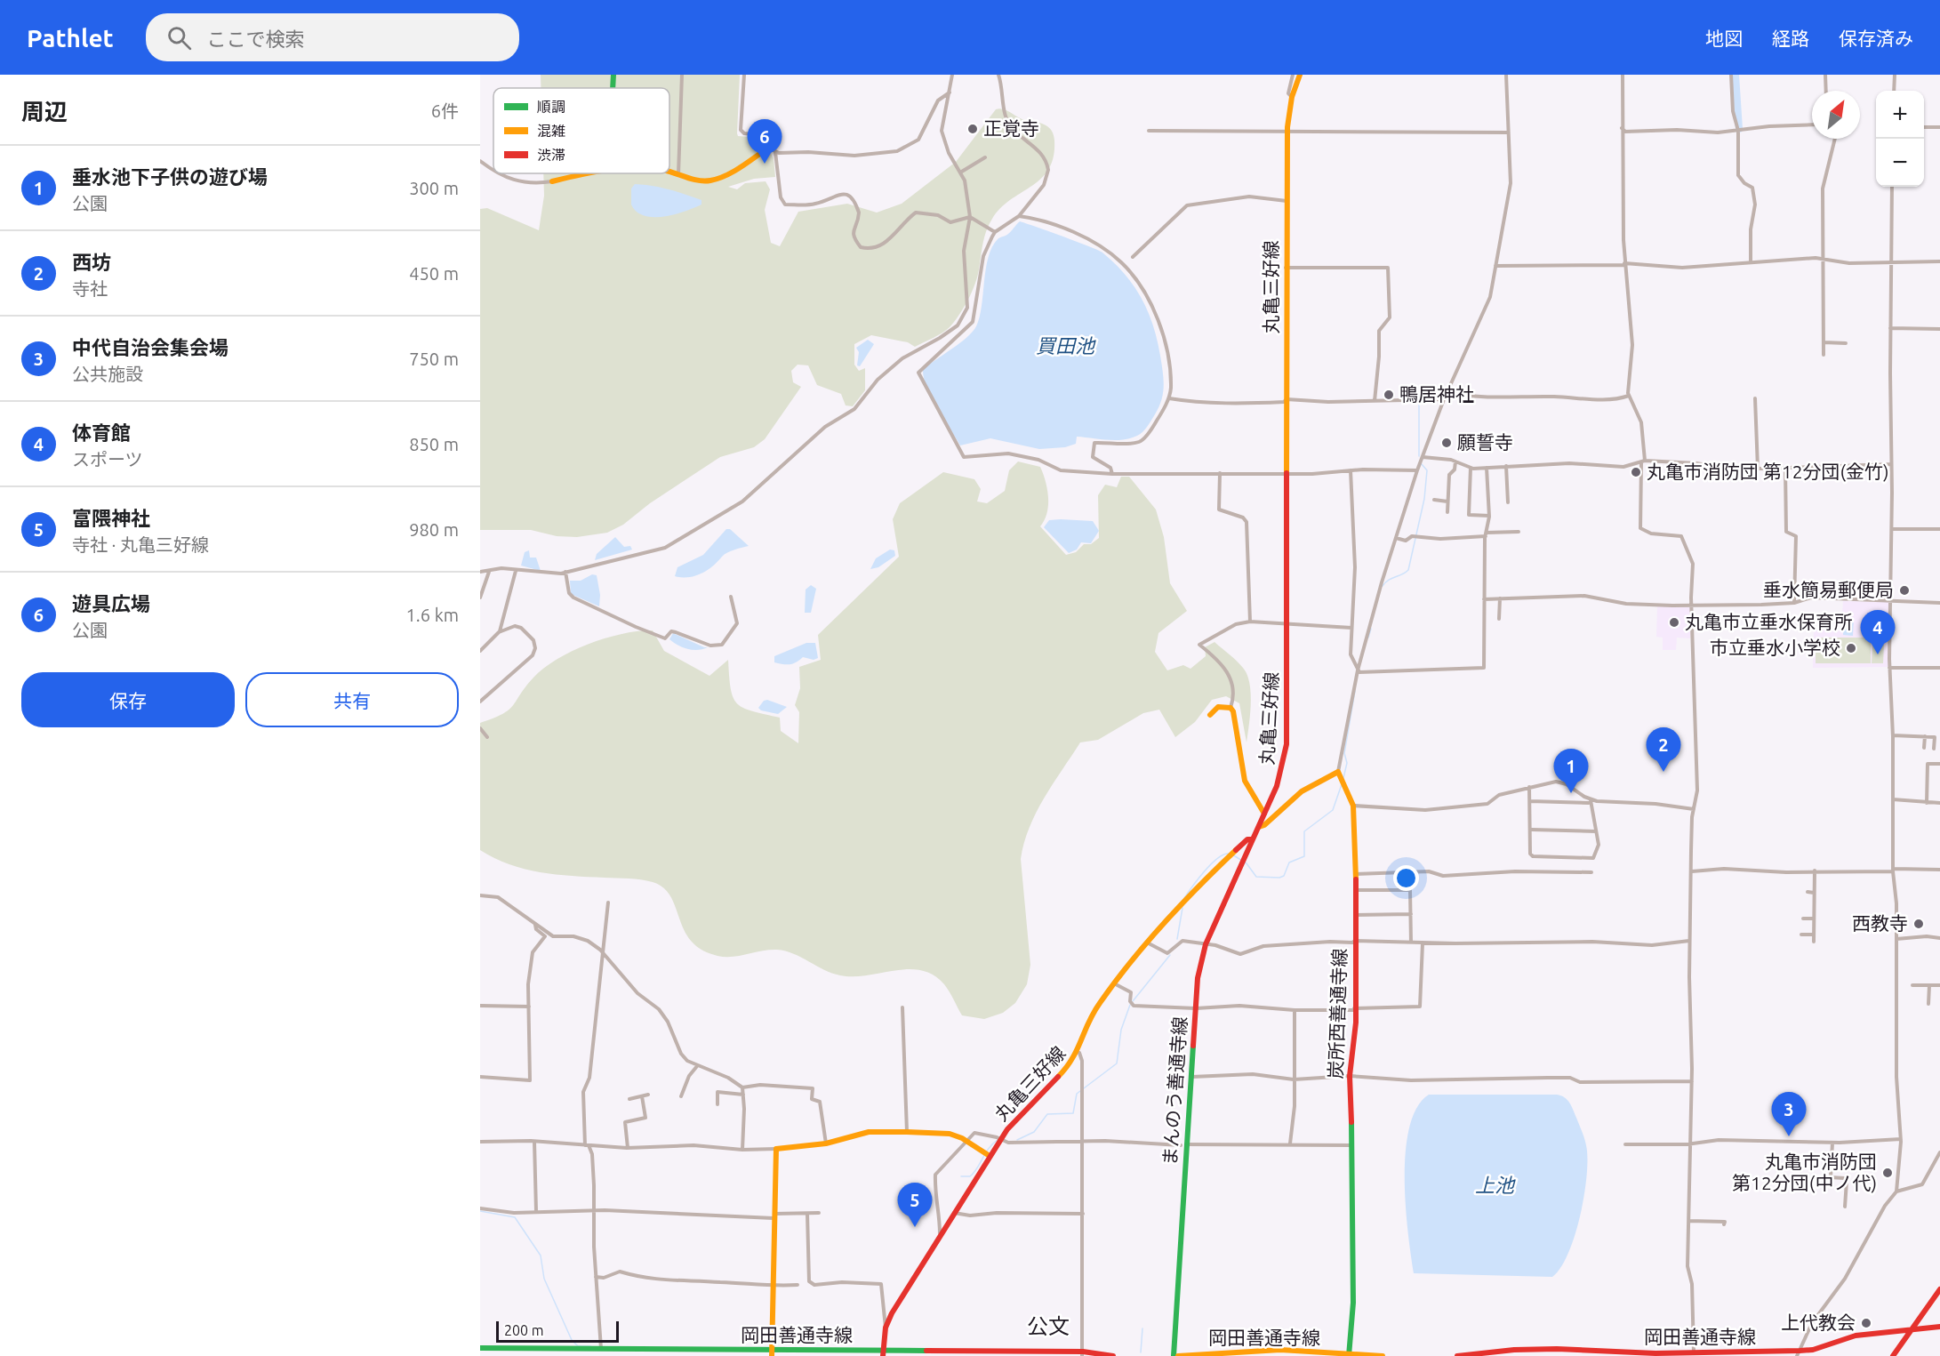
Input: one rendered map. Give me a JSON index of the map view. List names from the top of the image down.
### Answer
{
  "streets": {
    "main road": [
      "丸亀三好線",
      "炭所西善通寺線",
      "まんのう善通寺線",
      "岡田善通寺線"
    ]
  },
  "crossings": [
    ["丸亀三好線", "まんのう善通寺線"],
    ["丸亀三好線", "岡田善通寺線"],
    ["炭所西善通寺線", "岡田善通寺線"]
  ],
  "districts": ["公文"],
  "water": ["買田池", "上池"],
  "places": [
    "正覚寺",
    "鴨居神社",
    "願誓寺",
    "丸亀市消防団 第12分団(金竹)",
    "垂水簡易郵便局",
    "丸亀市立垂水保育所",
    "市立垂水小学校",
    "西教寺",
    "丸亀市消防団 第12分団(中ノ代)",
    "上代教会"
  ],
  "legend": ["順調", "混雑", "渋滞"],
  "scale_bar": "200 m",
  "north": "top right",
  "page": {
    "header": "Pathlet",
    "search": "ここで検索",
    "nav": ["地図", "経路", "保存済み"],
    "heading": ["周辺", "6件"],
    "map_buttons": ["+", "−"],
    "pins": [
      "6",
      "4",
      "2",
      "1",
      "3",
      "5"
    ],
    "list": [
      {
        "mark": "1",
        "name": "垂水池下子供の遊び場",
        "note": "公園",
        "value": "300 m"
      },
      {
        "mark": "2",
        "name": "西坊",
        "note": "寺社",
        "value": "450 m"
      },
      {
        "mark": "3",
        "name": "中代自治会集会場",
        "note": "公共施設",
        "value": "750 m"
      },
      {
        "mark": "4",
        "name": "体育館",
        "note": "スポーツ",
        "value": "850 m"
      },
      {
        "mark": "5",
        "name": "富隈神社",
        "note": "寺社 · 丸亀三好線",
        "value": "980 m"
      },
      {
        "mark": "6",
        "name": "遊具広場",
        "note": "公園",
        "value": "1.6 km"
      }
    ],
    "buttons": ["保存", "共有"],
    "scale": "200 m"
  }
}
